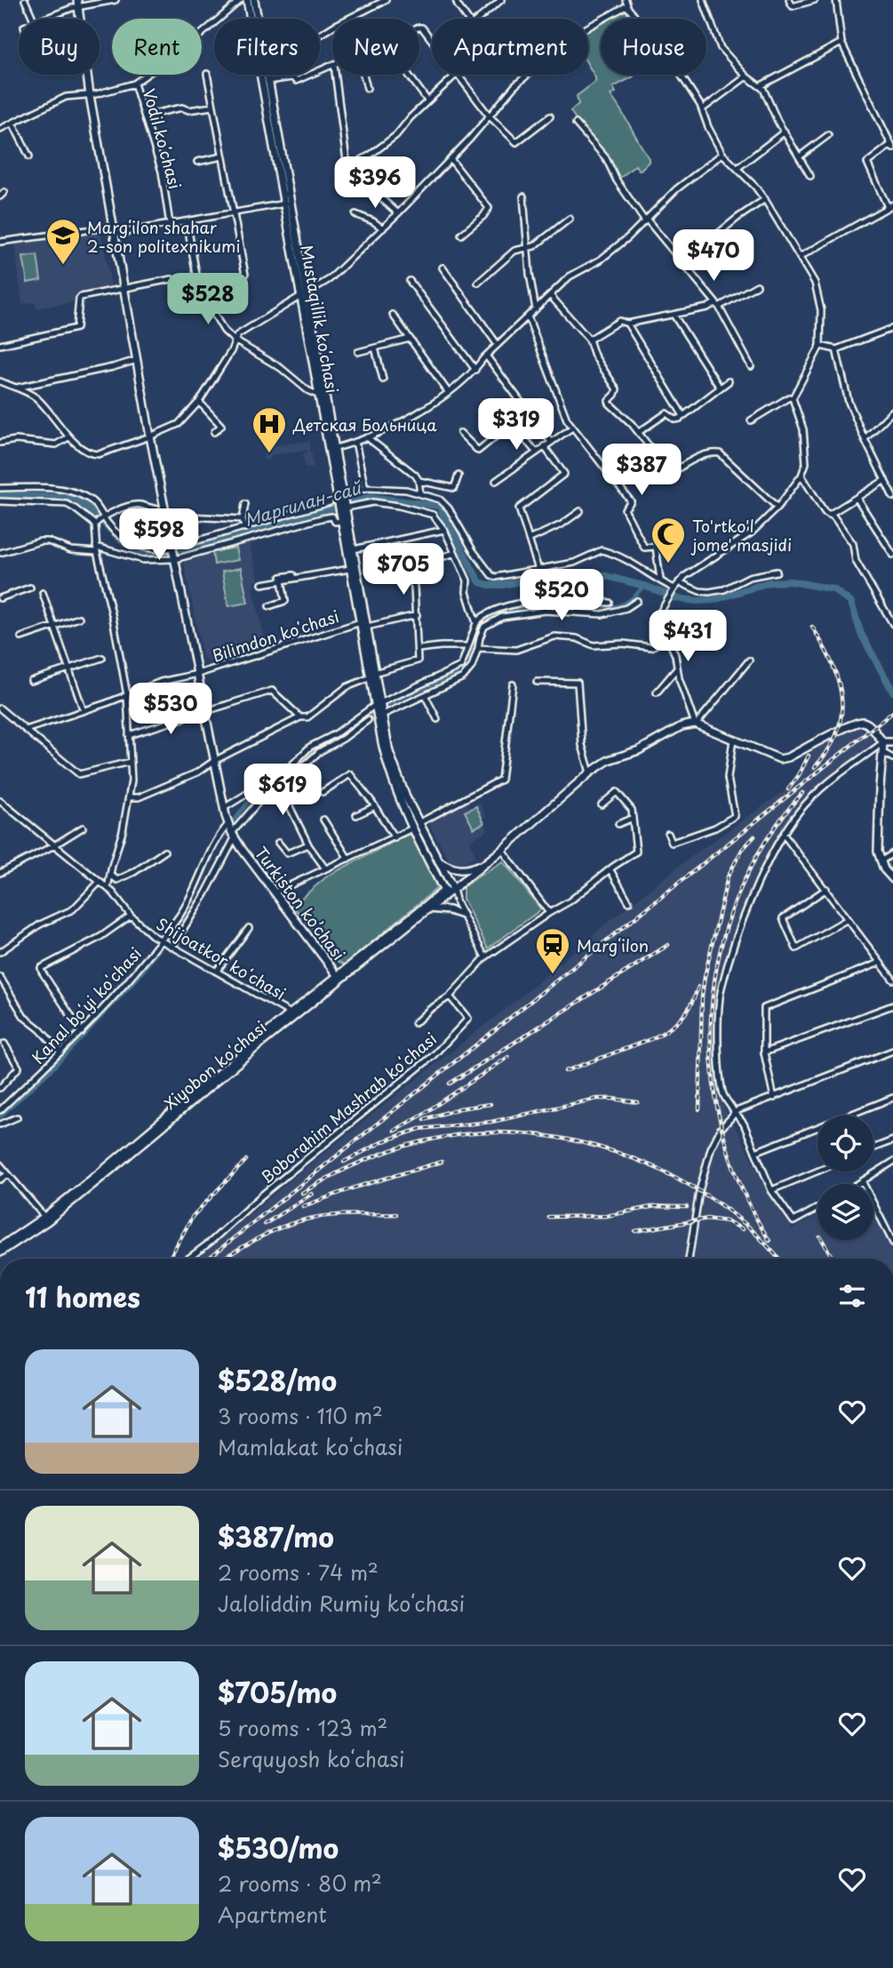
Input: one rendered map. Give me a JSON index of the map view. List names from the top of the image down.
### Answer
{
  "streets": {
    "main road": ["Mustaqillik koʻchasi", "Turkiston ko’chasi", "Xiyobon koʻchasi"],
    "street": [
      "Vodil koʻchasi",
      "Bilimdon koʻchasi",
      "Shijoatkor koʻchasi",
      "Kanal boʻyi koʻchasi",
      "Boborahim Mashrab koʻchasi"
    ]
  },
  "crossings": [
    ["Mustaqillik koʻchasi", "Bilimdon koʻchasi"],
    ["Mustaqillik koʻchasi", "Xiyobon koʻchasi"],
    ["Bilimdon koʻchasi", "Turkiston ko’chasi"],
    ["Turkiston ko’chasi", "Kanal boʻyi koʻchasi"],
    ["Turkiston ko’chasi", "Xiyobon koʻchasi"],
    ["Shijoatkor koʻchasi", "Kanal boʻyi koʻchasi"],
    ["Shijoatkor koʻchasi", "Xiyobon koʻchasi"]
  ],
  "water": ["Маргилан-сай"],
  "places": {
    "school or university": ["Margʻilon shahar 2-son politexnikumi"],
    "hospital": ["Детская Больница"],
    "mosque": ["To'rtko'l jome' masjidi"],
    "station": ["Margʻilon"]
  },
  "page": {
    "chip": [
      "Buy",
      "Rent",
      "Filters",
      "New",
      "Apartment",
      "House"
    ],
    "price": [
      "$396",
      "$470",
      "$528",
      "$319",
      "$387",
      "$598",
      "$705",
      "$520",
      "$431",
      "$530",
      "$619"
    ],
    "heading": "11 homes",
    "list": [
      {
        "name": "$528/mo",
        "note": "3 rooms · 110 m² · Mamlakat koʻchasi"
      },
      {
        "name": "$387/mo",
        "note": "2 rooms · 74 m² · Jaloliddin Rumiy koʻchasi"
      },
      {
        "name": "$705/mo",
        "note": "5 rooms · 123 m² · Serquyosh koʻchasi"
      },
      {
        "name": "$530/mo",
        "note": "2 rooms · 80 m² · Apartment"
      }
    ]
  }
}
